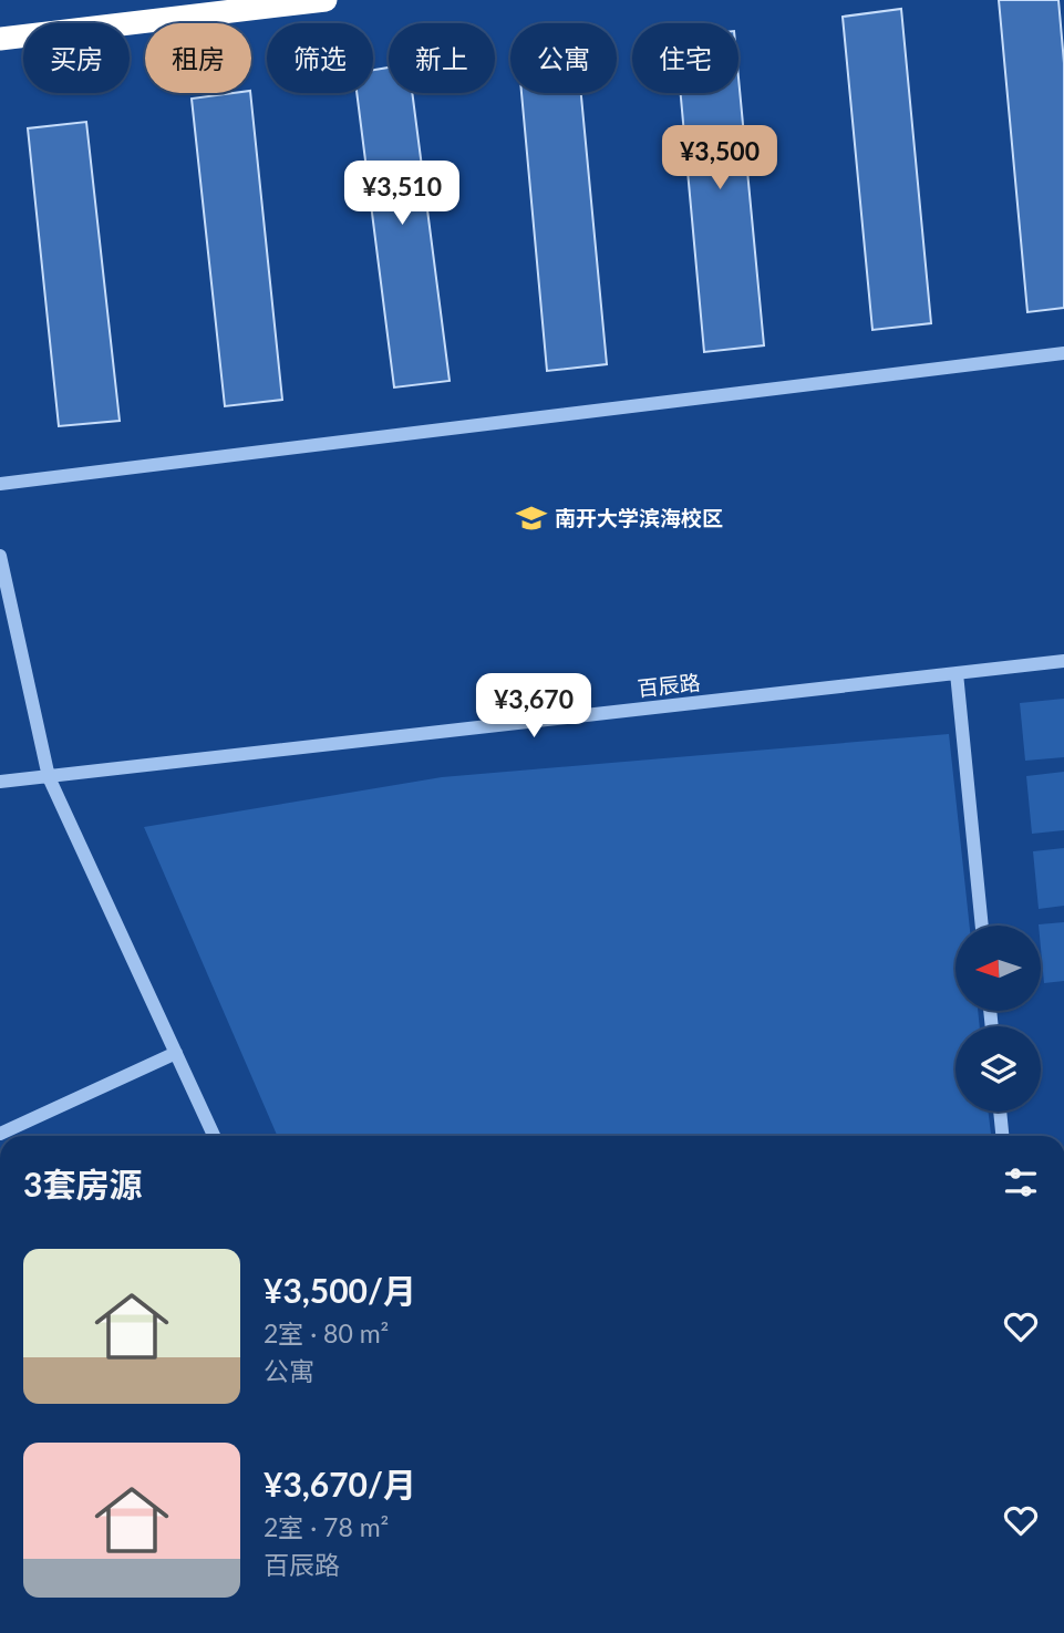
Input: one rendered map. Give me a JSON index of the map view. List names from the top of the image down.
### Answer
{
  "streets": {
    "street": ["百辰路"]
  },
  "places": {
    "school or university": ["南开大学滨海校区"]
  },
  "north": "left",
  "page": {
    "chip": [
      "买房",
      "租房",
      "筛选",
      "新上",
      "公寓",
      "住宅"
    ],
    "price": ["¥3,500", "¥3,510", "¥3,670"],
    "heading": "3套房源",
    "list": [
      {
        "name": "¥3,500/月",
        "note": "2室 · 80 m² · 公寓"
      },
      {
        "name": "¥3,670/月",
        "note": "2室 · 78 m² · 百辰路"
      }
    ]
  }
}
